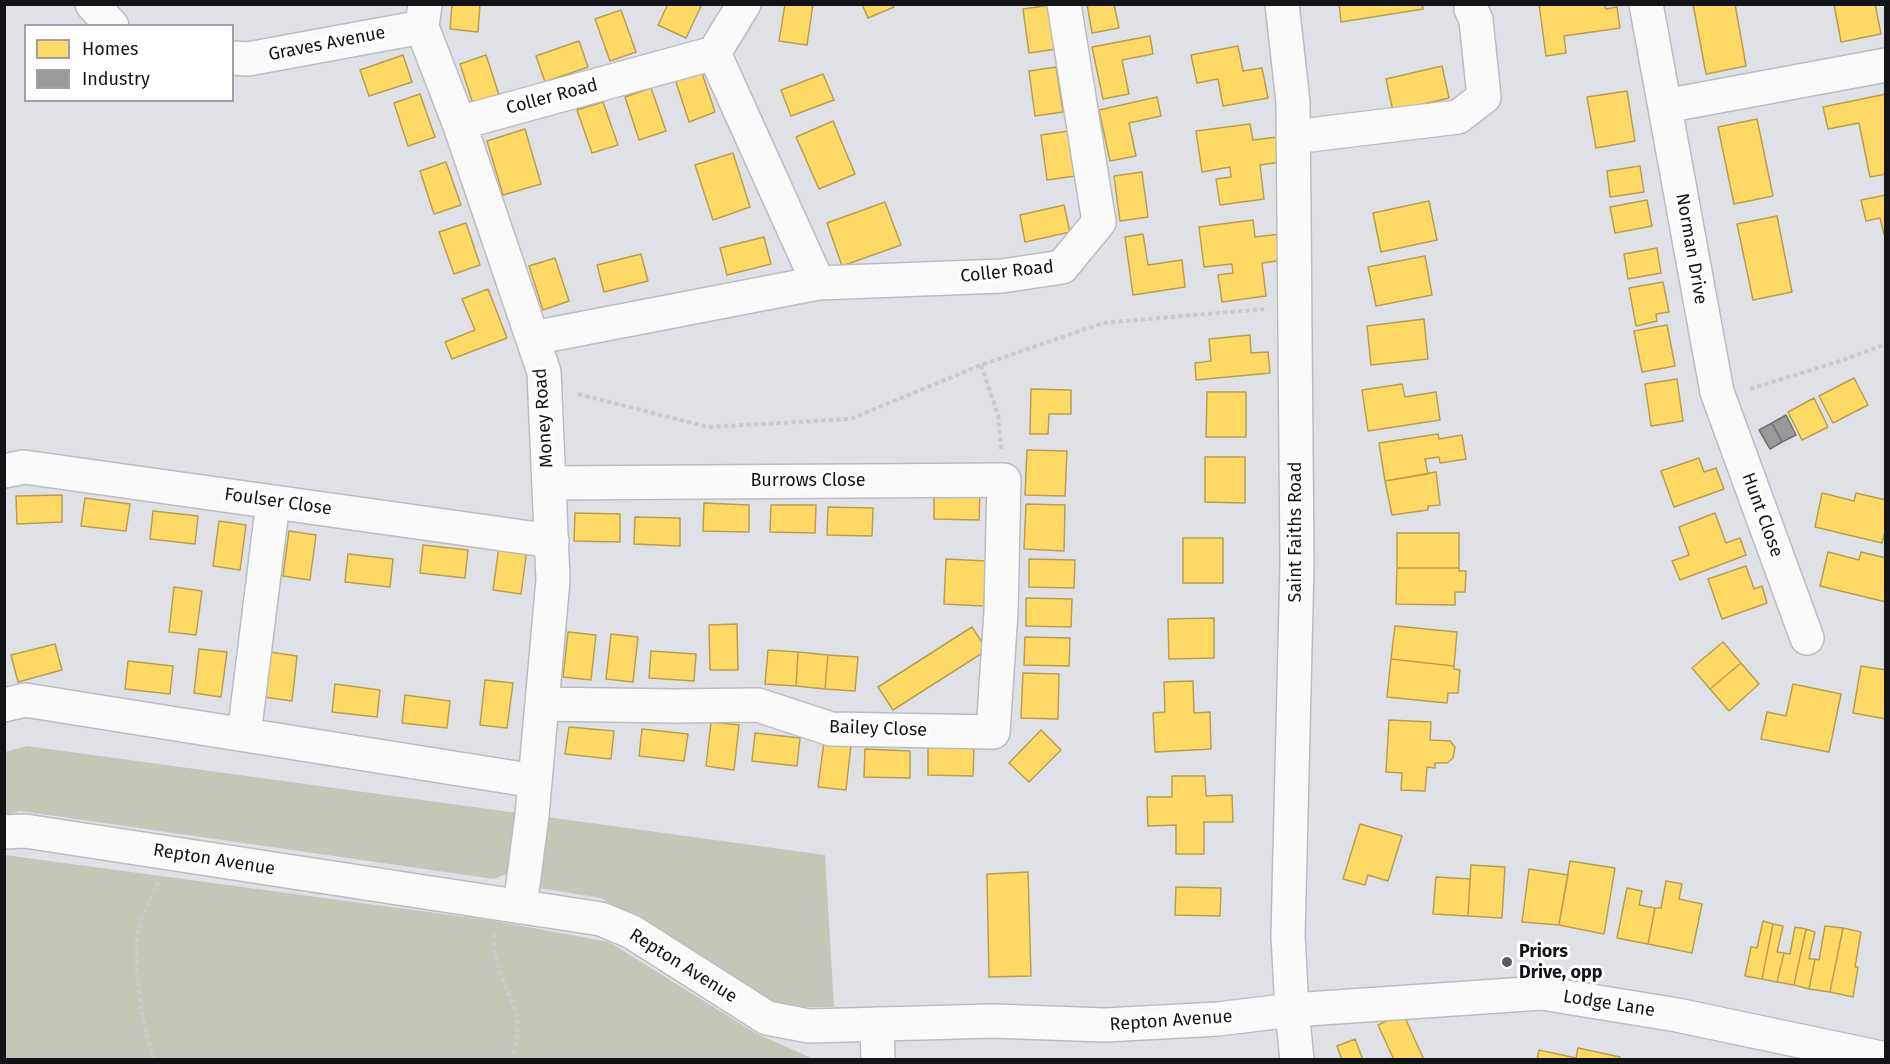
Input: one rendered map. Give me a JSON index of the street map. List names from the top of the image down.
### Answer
{
  "streets": {
    "street": [
      "Graves Avenue",
      "Coller Road",
      "Norman Drive",
      "Money Road",
      "Burrows Close",
      "Foulser Close",
      "Hunt Close",
      "Saint Faiths Road",
      "Bailey Close",
      "Repton Avenue",
      "Lodge Lane"
    ]
  },
  "crossings": [
    ["Graves Avenue", "Money Road"],
    ["Coller Road", "Money Road"],
    ["Norman Drive", "Hunt Close"],
    ["Money Road", "Burrows Close"],
    ["Money Road", "Foulser Close"],
    ["Money Road", "Bailey Close"],
    ["Money Road", "Repton Avenue"],
    ["Burrows Close", "Bailey Close"],
    ["Saint Faiths Road", "Repton Avenue"],
    ["Saint Faiths Road", "Lodge Lane"],
    ["Repton Avenue", "Lodge Lane"]
  ],
  "places": ["Priors Drive, opp"],
  "legend": ["Homes", "Industry"]
}
